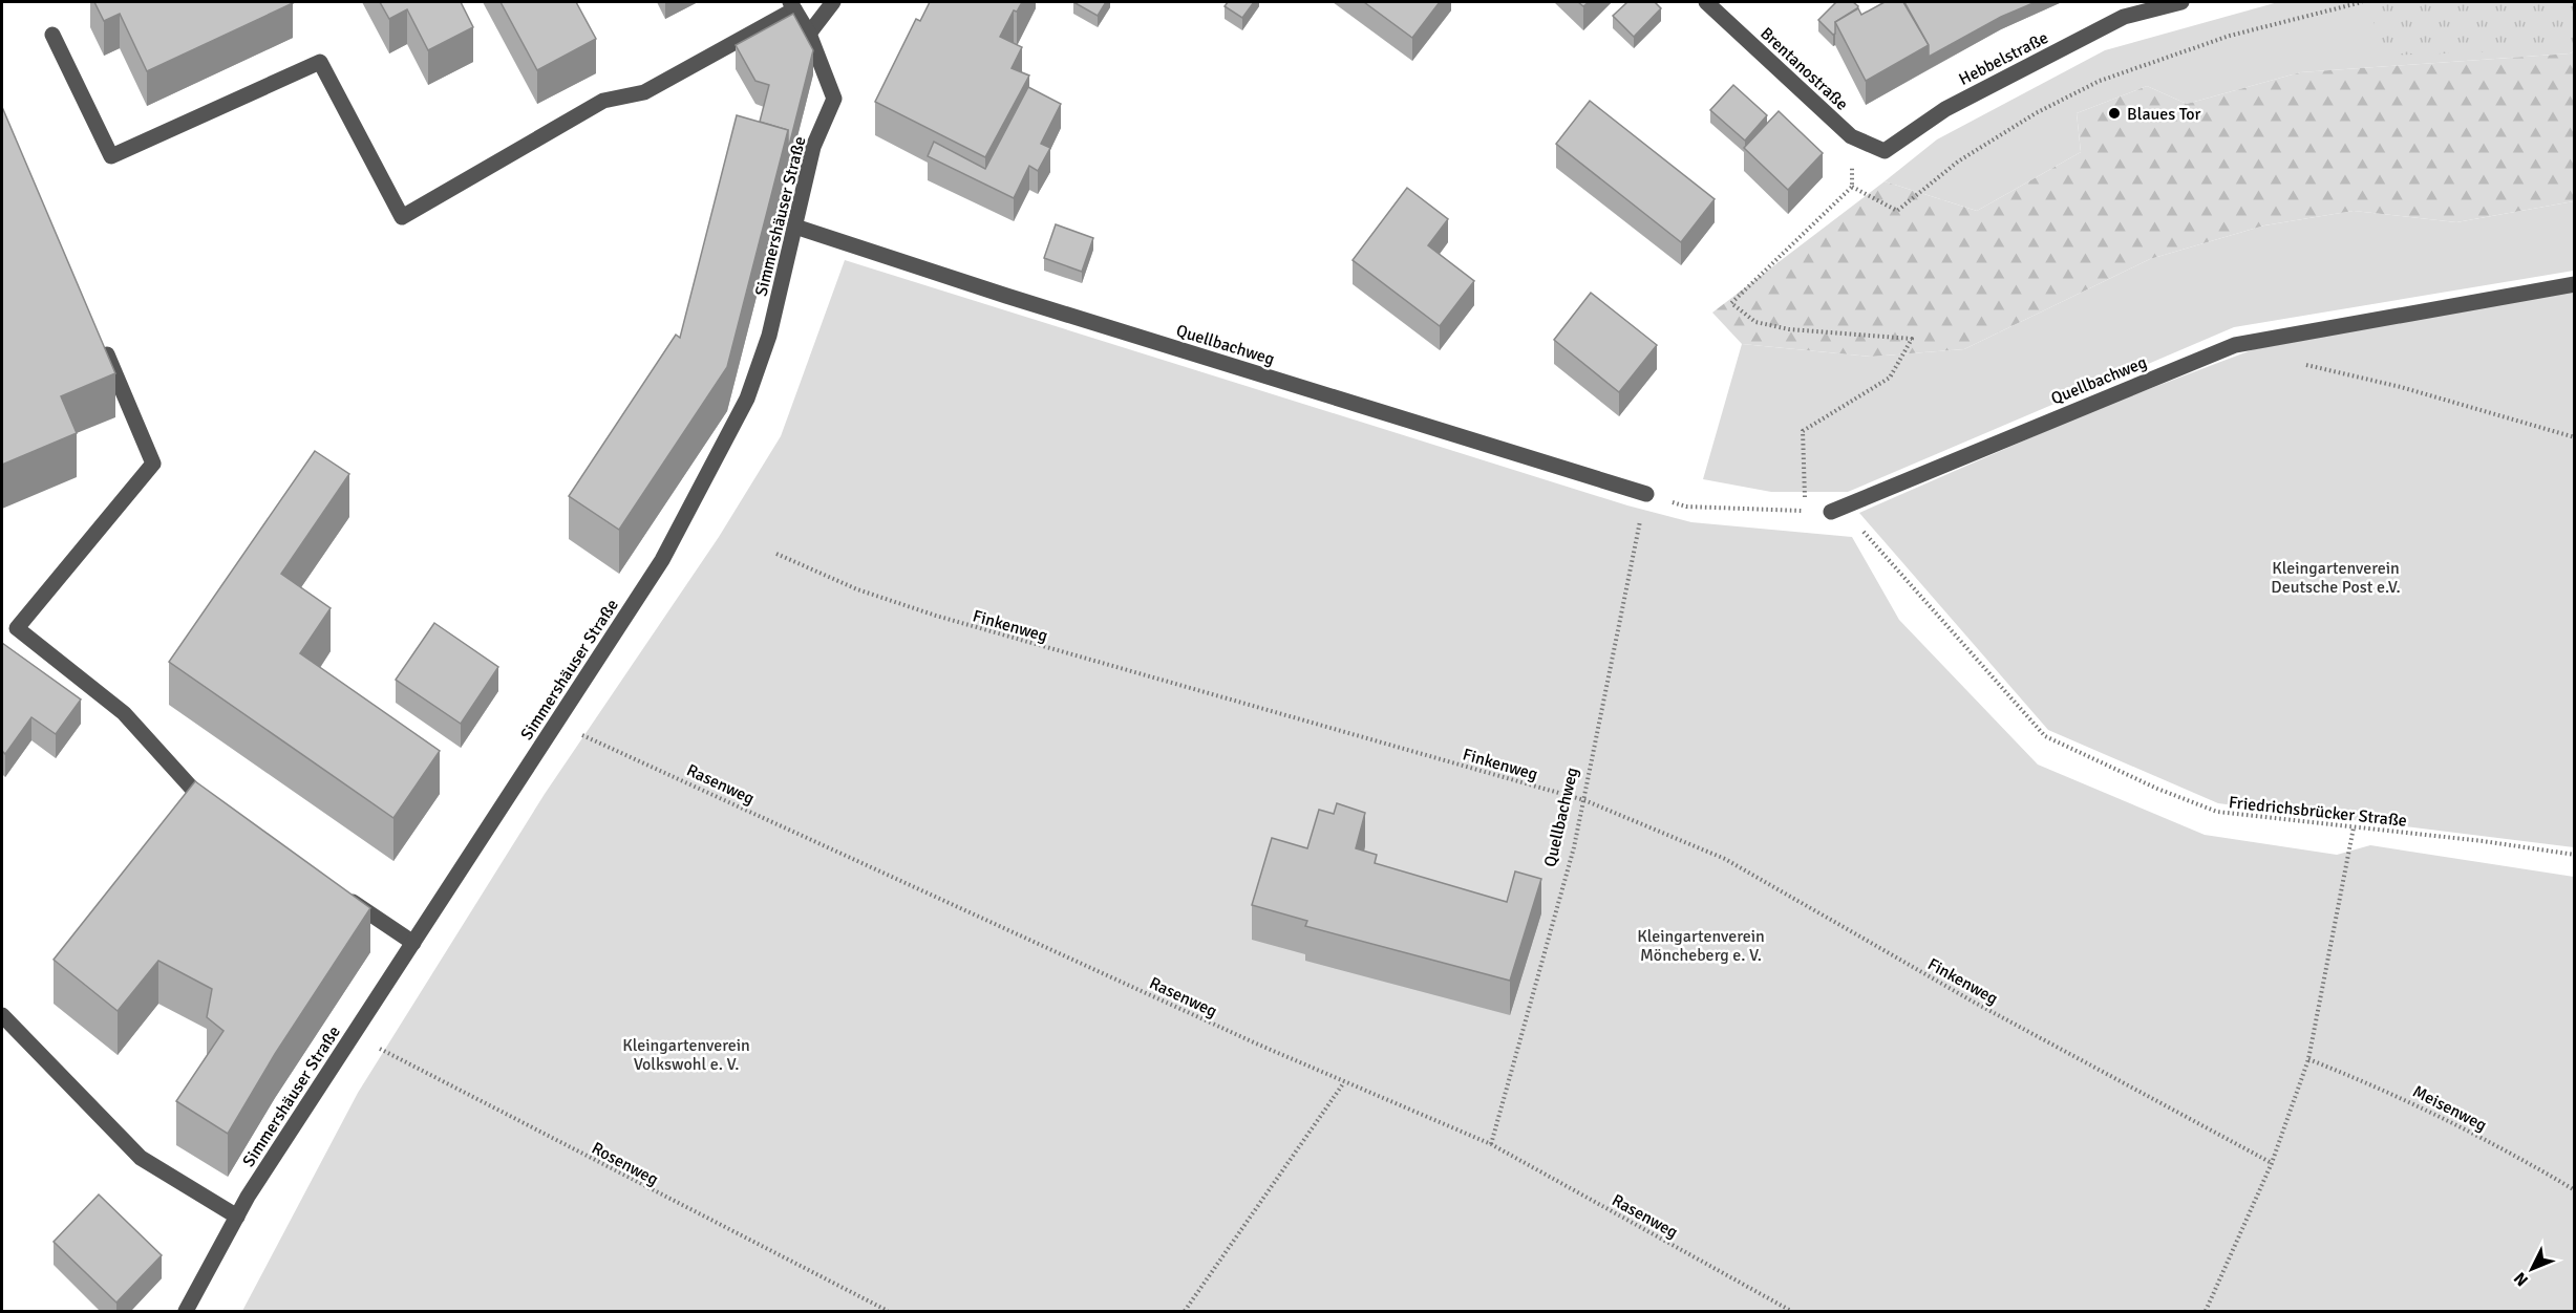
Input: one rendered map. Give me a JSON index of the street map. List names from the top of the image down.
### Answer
{
  "streets": {
    "street": [
      "Hebbelstraße",
      "Brentanostraße",
      "Simmershäuser Straße",
      "Quellbachweg"
    ],
    "path": [
      "Finkenweg",
      "Rasenweg",
      "Friedrichsbrücker Straße",
      "Meisenweg",
      "Rosenweg"
    ]
  },
  "crossings": [
    ["Hebbelstraße", "Brentanostraße"],
    ["Simmershäuser Straße", "Quellbachweg"],
    ["Simmershäuser Straße", "Rasenweg"],
    ["Simmershäuser Straße", "Rosenweg"],
    ["Quellbachweg", "Finkenweg"],
    ["Quellbachweg", "Rasenweg"],
    ["Quellbachweg", "Friedrichsbrücker Straße"]
  ],
  "parks": ["Kleingartenverein Deutsche Post e.V.", "Kleingartenverein Möncheberg e. V.", "Kleingartenverein Volkswohl e. V."],
  "places": ["Blaues Tor"],
  "north": "bottom left"
}
